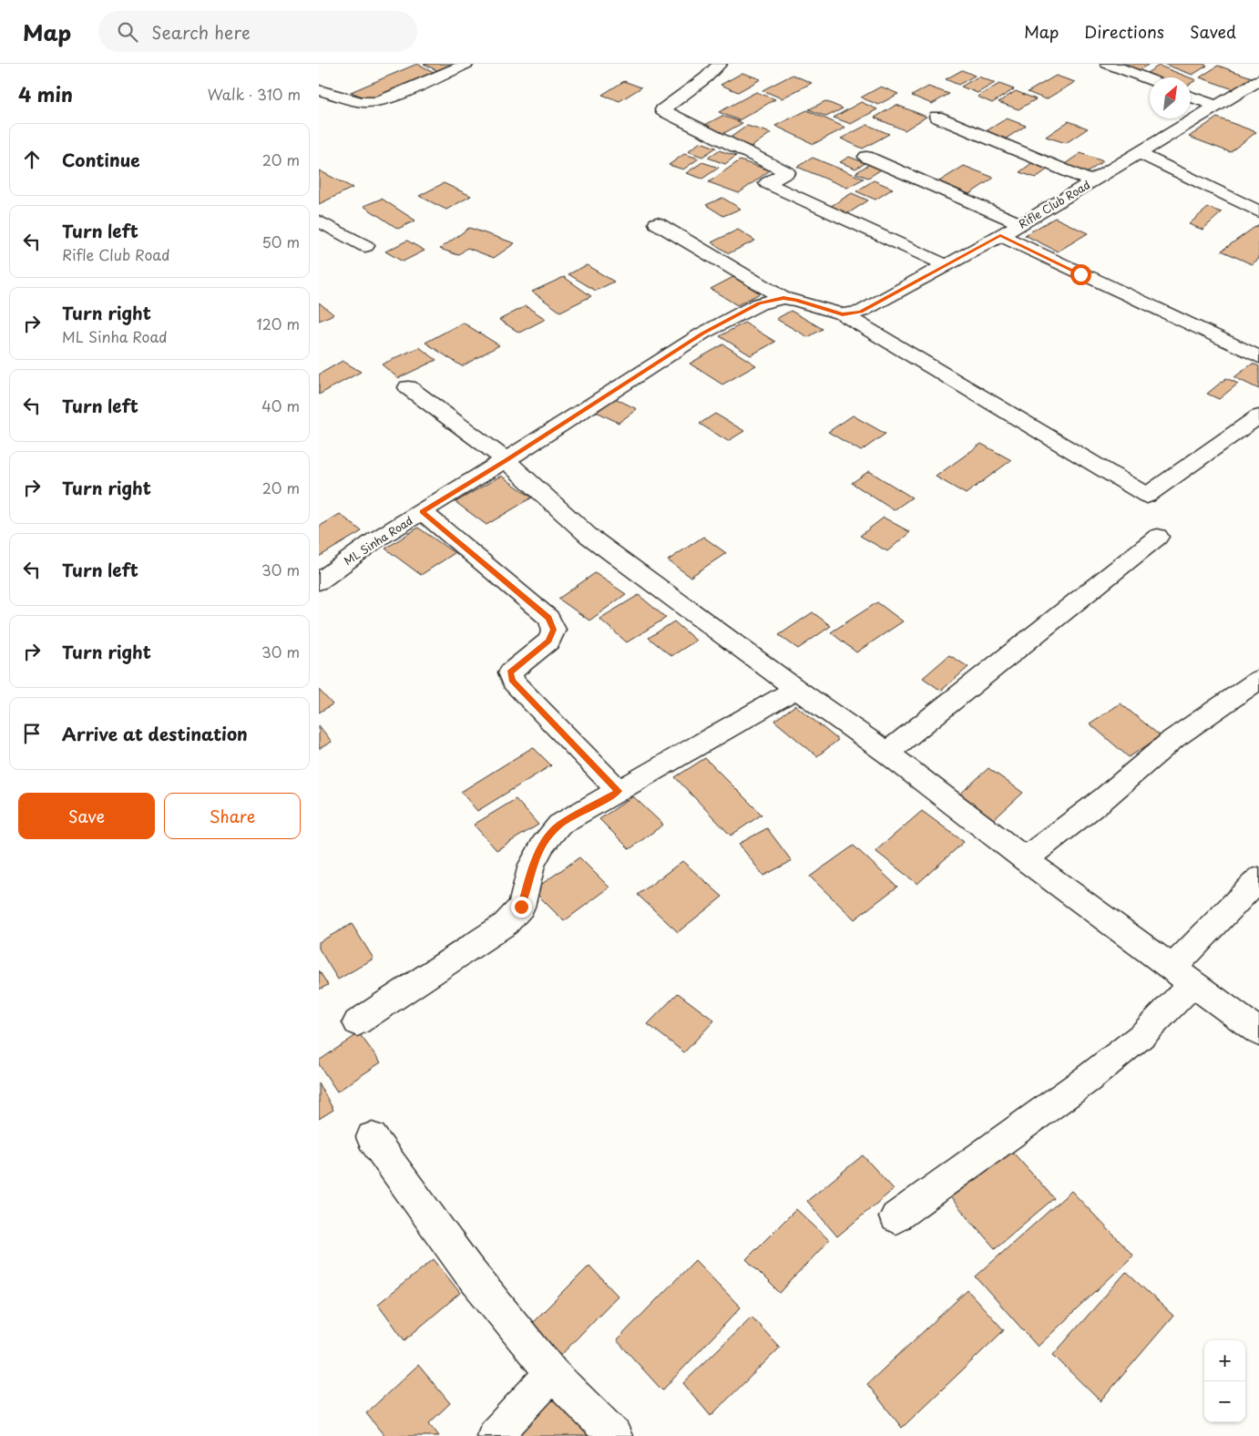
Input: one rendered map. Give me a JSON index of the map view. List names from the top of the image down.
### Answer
{
  "streets": {
    "street": ["Rifle Club Road", "ML Sinha Road"]
  },
  "crossings": [
    ["Rifle Club Road", "ML Sinha Road"]
  ],
  "north": "top right",
  "page": {
    "header": "Map",
    "search": "Search here",
    "nav": ["Map", "Directions", "Saved"],
    "heading": ["4 min", "Walk · 310 m"],
    "list": [
      ["Continue", "20 m"],
      ["Turn left", "Rifle Club Road", "50 m"],
      ["Turn right", "ML Sinha Road", "120 m"],
      ["Turn left", "40 m"],
      ["Turn right", "20 m"],
      ["Turn left", "30 m"],
      ["Turn right", "30 m"],
      "Arrive at destination"
    ],
    "buttons": ["Save", "Share"],
    "map_buttons": ["+", "−"]
  }
}
